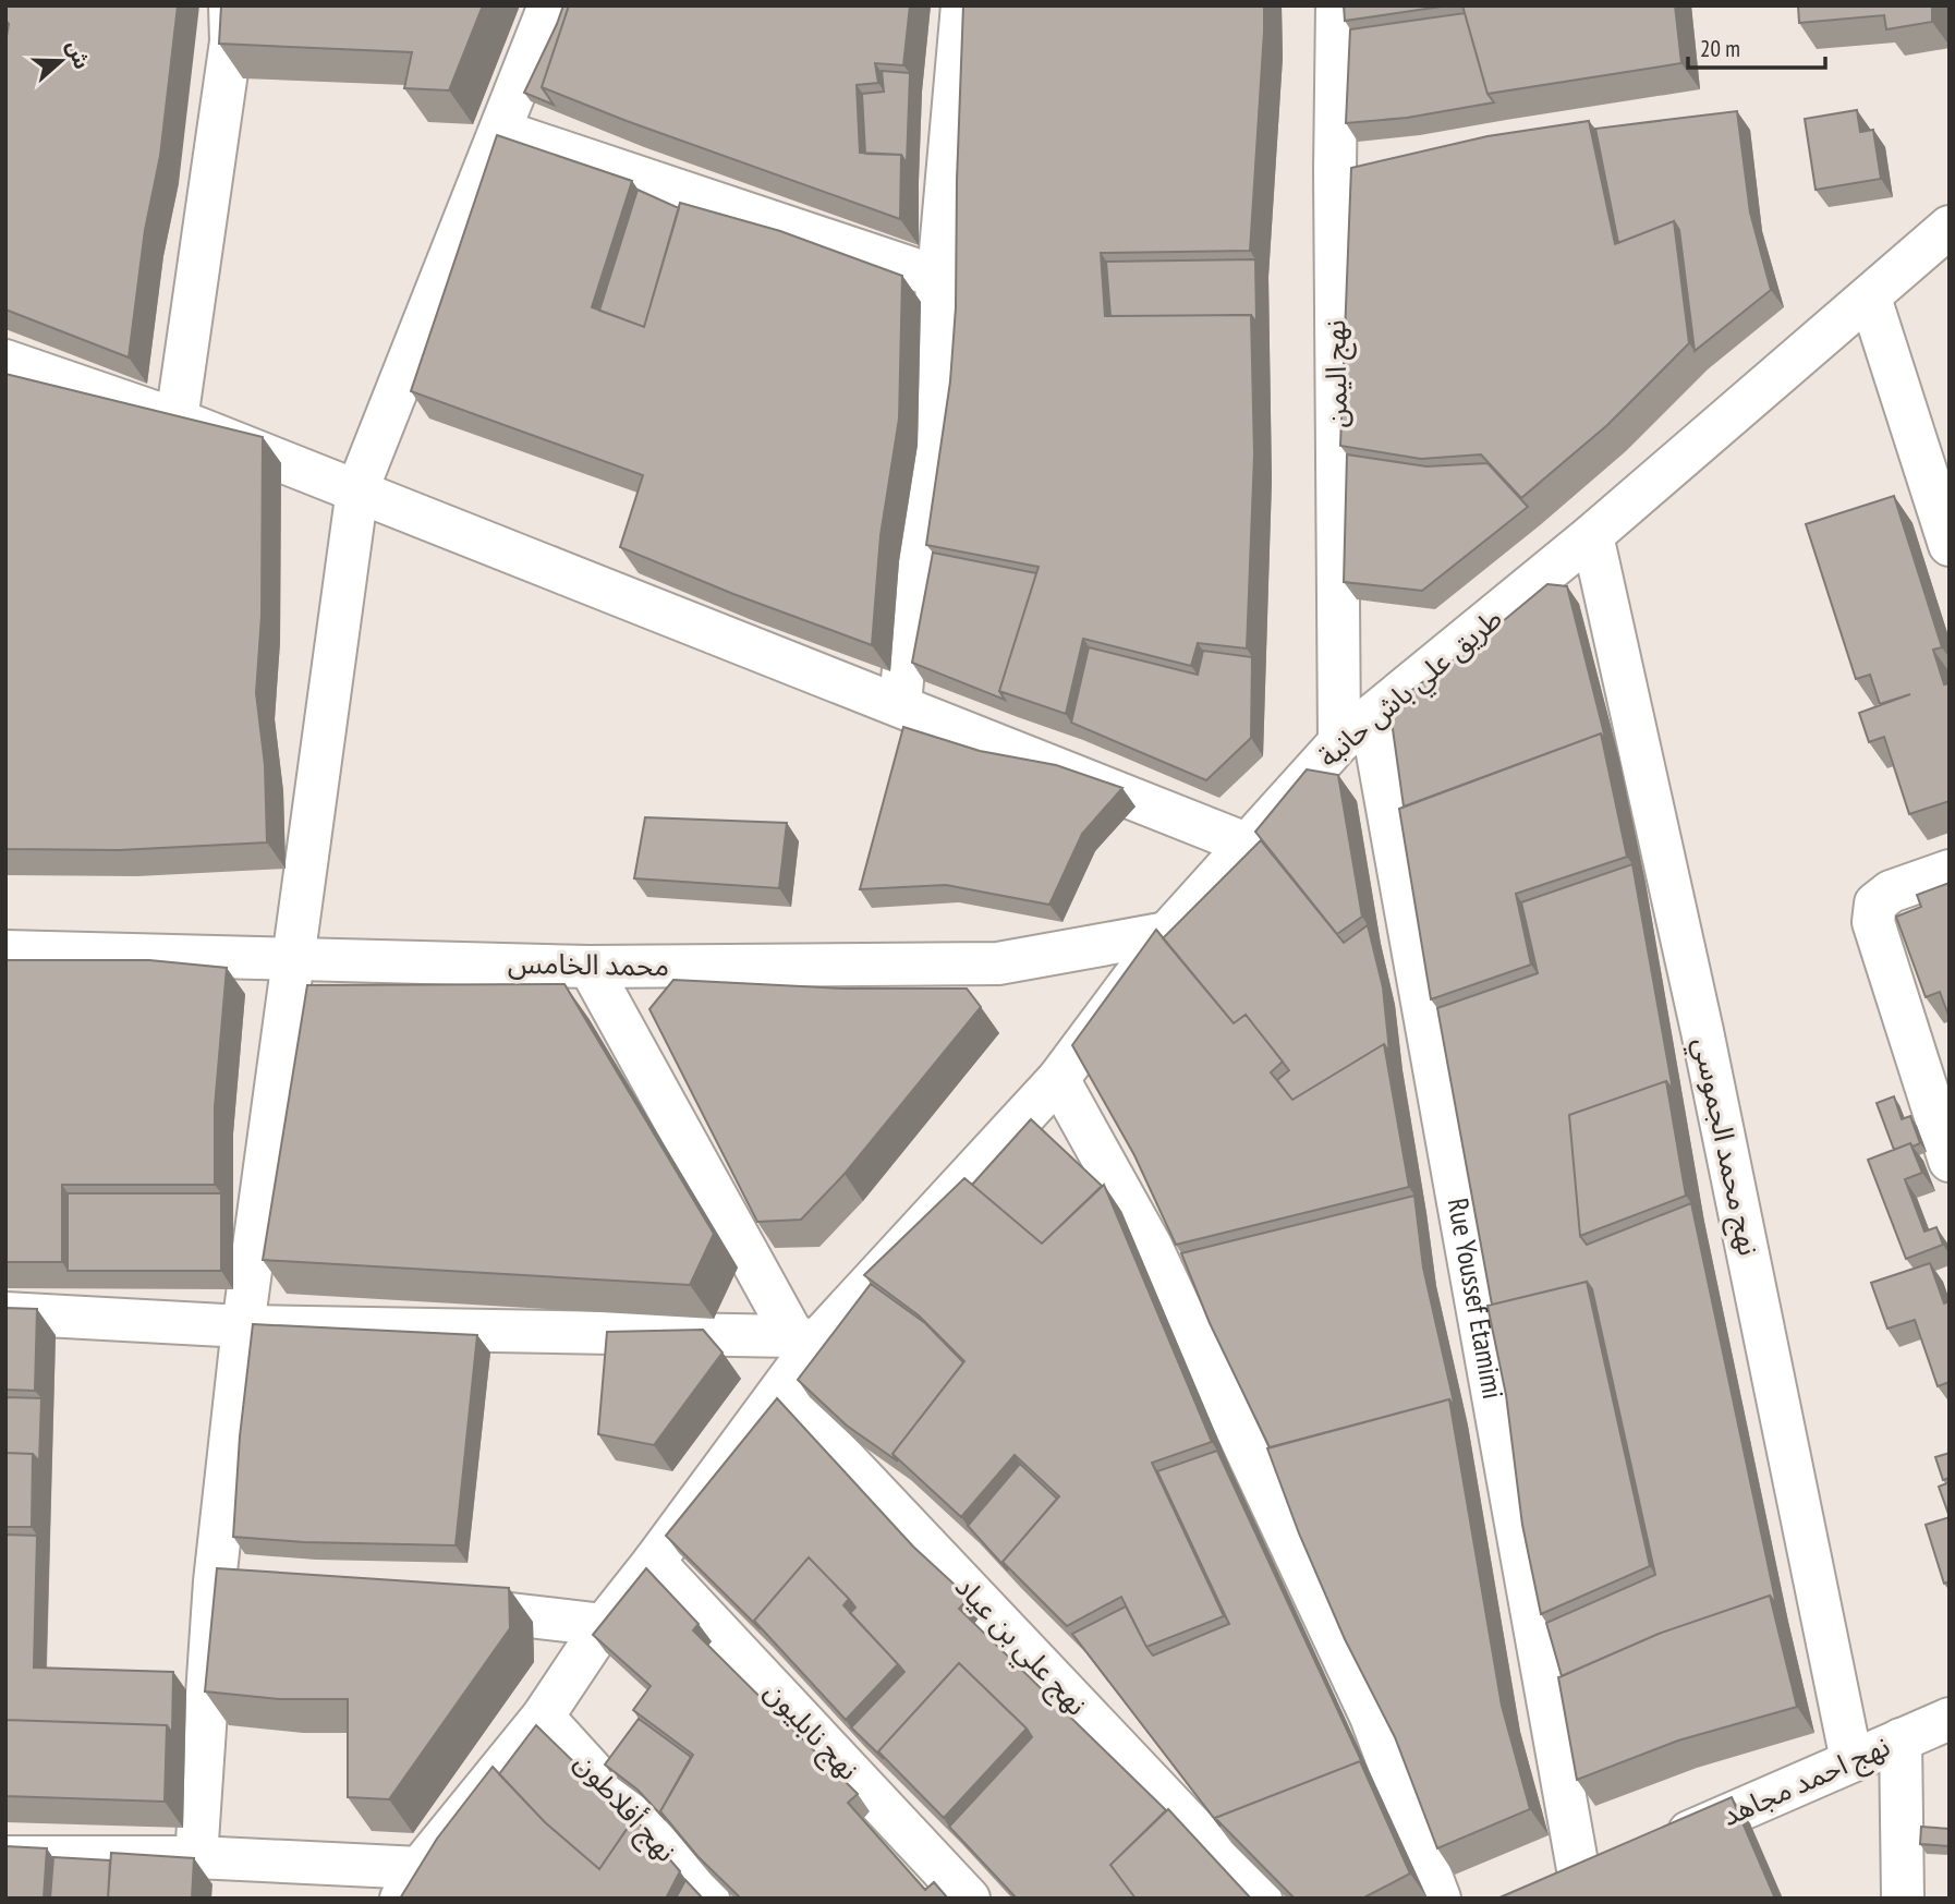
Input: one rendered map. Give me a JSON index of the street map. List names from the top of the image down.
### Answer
{
  "streets": {
    "street": [
      "نهج اليمن",
      "طريق علي باش حانبة",
      "محمد الخامس",
      "نهج محمد الجموسي",
      "Rue Youssef Etamimi",
      "نهج علي بن عياد",
      "نهج نابليون",
      "نهج احمد مجاهد",
      "نهج أفلاطون"
    ]
  },
  "crossings": [
    ["نهج اليمن", "طريق علي باش حانبة"],
    ["نهج اليمن", "Rue Youssef Etamimi"],
    ["طريق علي باش حانبة", "محمد الخامس"],
    ["طريق علي باش حانبة", "نهج محمد الجموسي"],
    ["طريق علي باش حانبة", "Rue Youssef Etamimi"],
    ["طريق علي باش حانبة", "نهج علي بن عياد"],
    ["طريق علي باش حانبة", "نهج نابليون"],
    ["طريق علي باش حانبة", "نهج أفلاطون"],
    ["نهج محمد الجموسي", "نهج احمد مجاهد"],
    ["Rue Youssef Etamimi", "نهج احمد مجاهد"]
  ],
  "scale_bar": "20 m",
  "north": "right"
}
